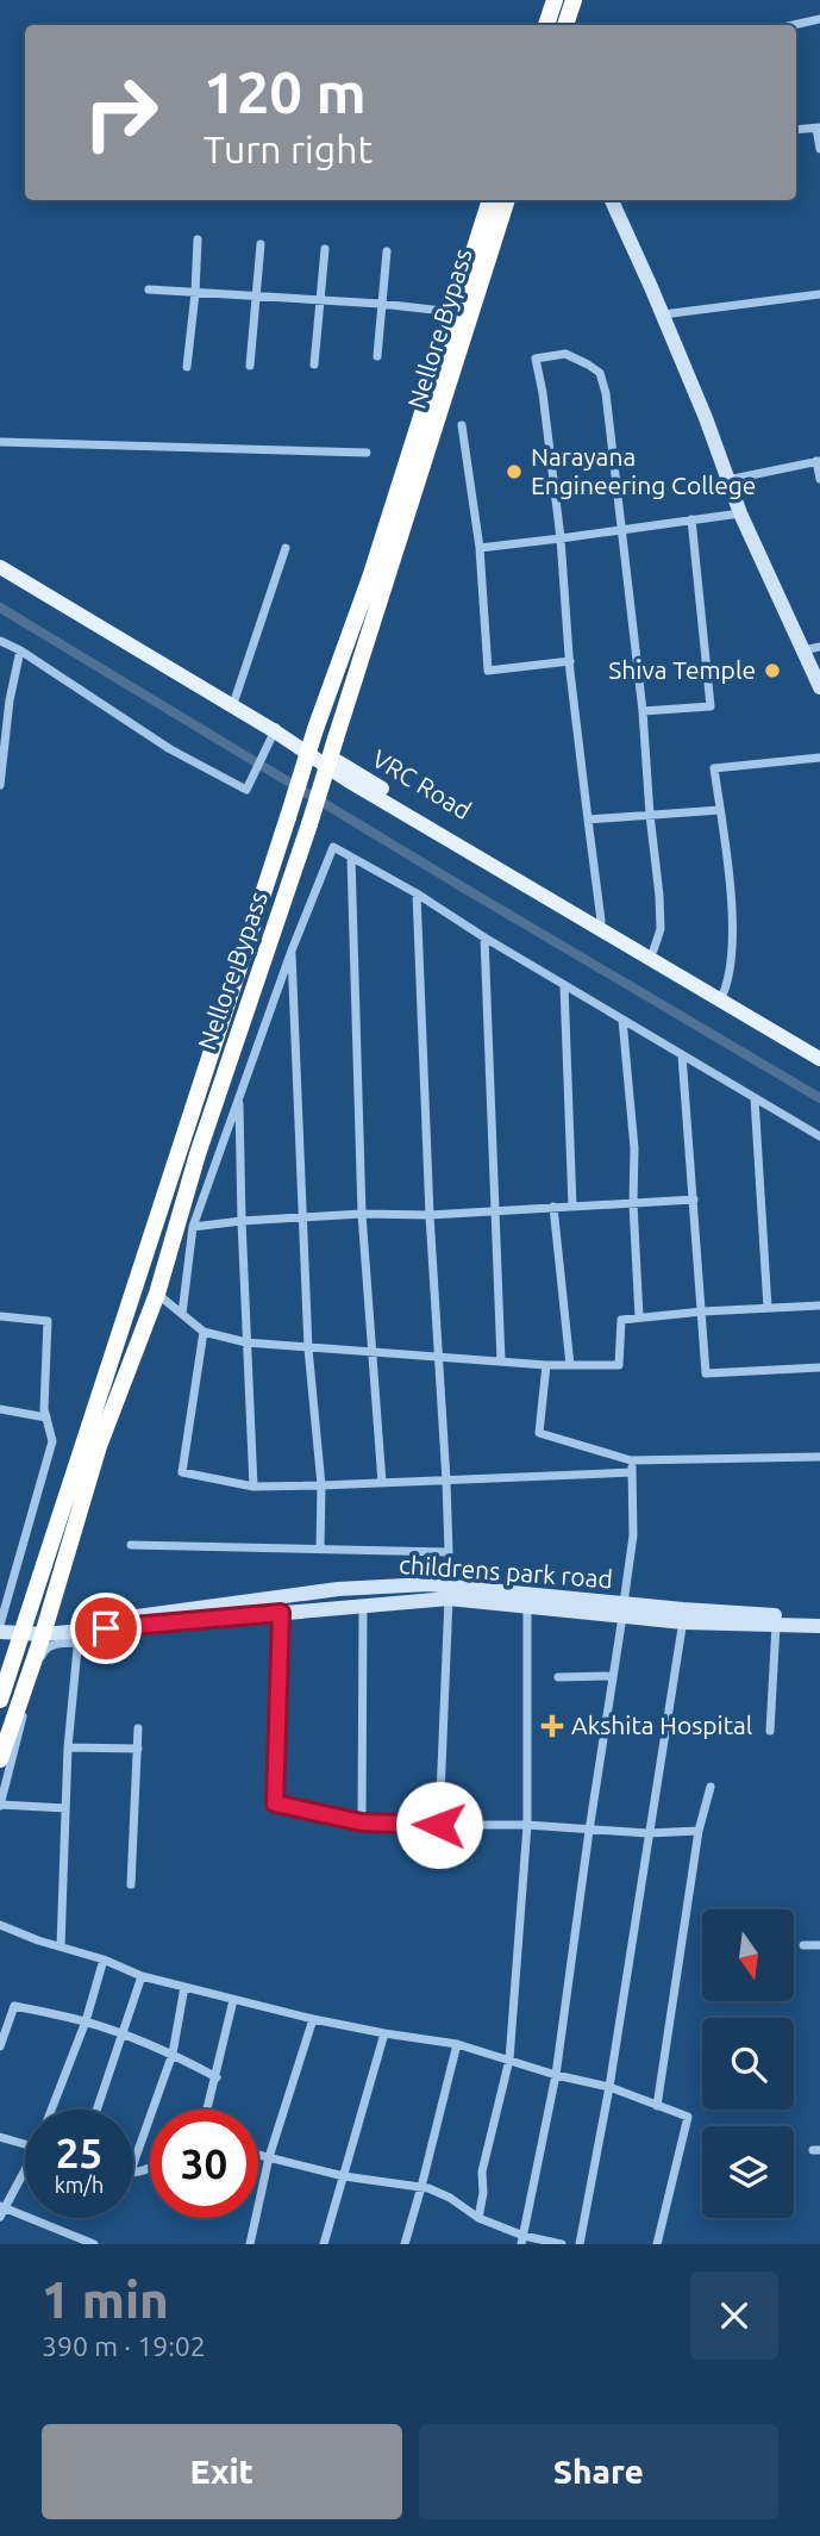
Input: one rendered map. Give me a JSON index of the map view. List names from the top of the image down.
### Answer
{
  "streets": {
    "highway": ["Nellore Bypass"],
    "main road": ["VRC Road"],
    "street": ["childrens park road"]
  },
  "crossings": [
    ["Nellore Bypass", "childrens park road"]
  ],
  "places": {
    "other": ["Narayana Engineering College", "Shiva Temple"],
    "health": ["Akshita Hospital"]
  },
  "north": "bottom",
  "page": {
    "turn": ["120 m", "Turn right"],
    "speed": "25 km/h",
    "limit": "30",
    "heading": ["1 min", "390 m · 19:02"],
    "buttons": ["Exit", "Share"]
  }
}
